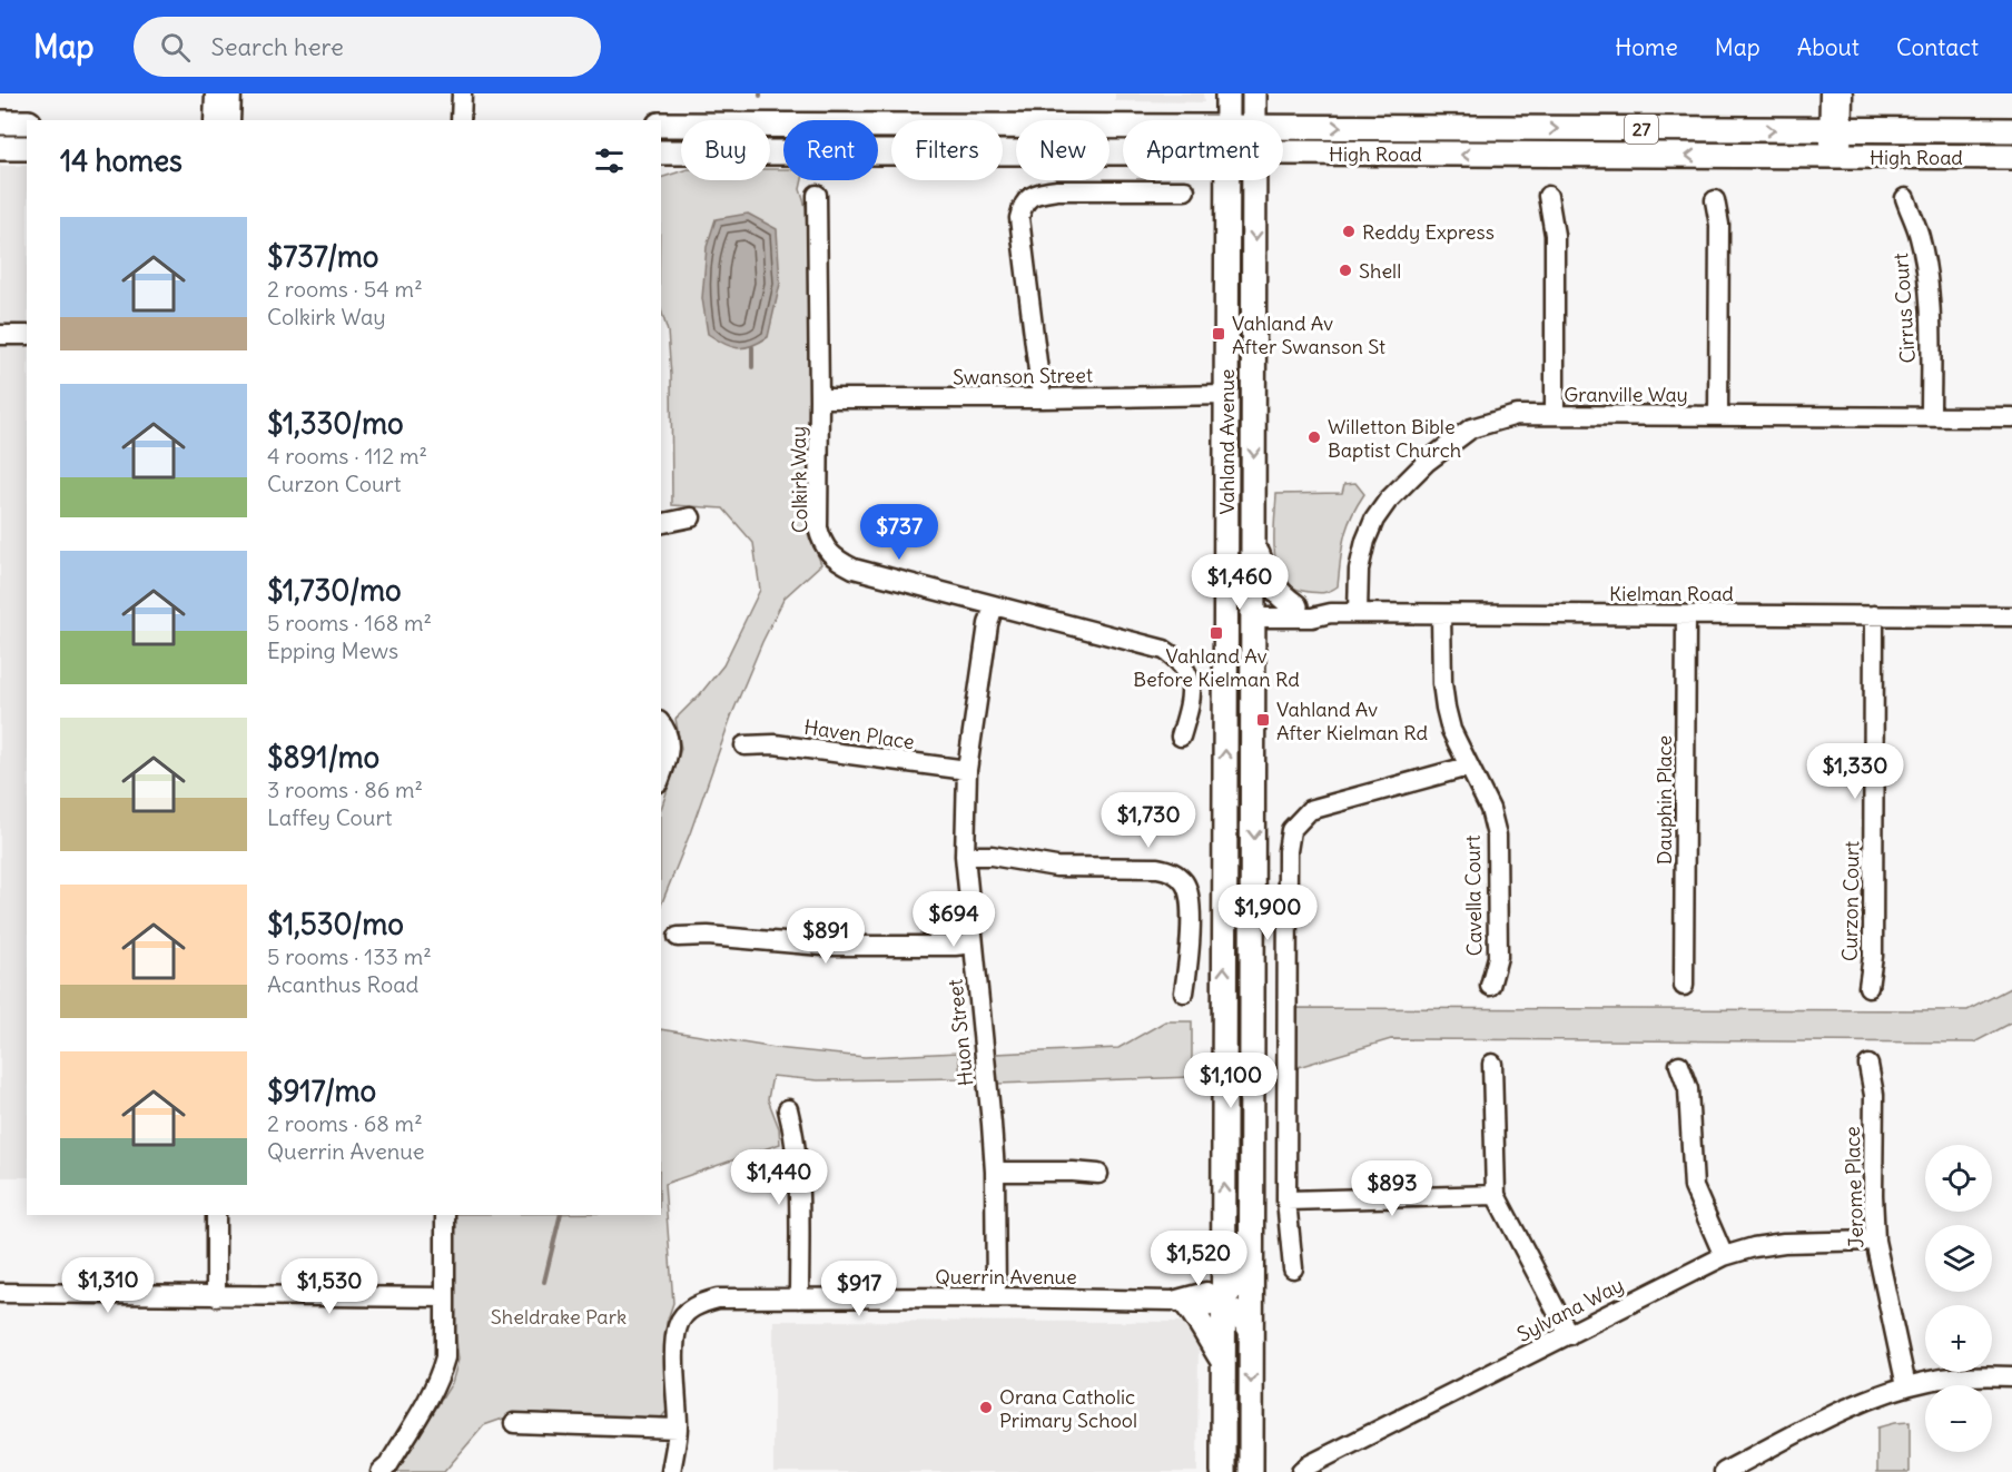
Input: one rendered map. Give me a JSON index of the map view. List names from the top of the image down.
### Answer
{
  "streets": {
    "main road": ["27", "High Road", "Vahland Avenue"],
    "street": [
      "Cirrus Court",
      "Swanson Street",
      "Granville Way",
      "Colkirk Way",
      "Kielman Road",
      "Haven Place",
      "Dauphin Place",
      "Cavella Court",
      "Curzon Court",
      "Huon Street",
      "Jerome Place",
      "Querrin Avenue",
      "Sylvana Way"
    ]
  },
  "crossings": [
    ["Cirrus Court", "Granville Way"],
    ["Swanson Street", "Vahland Avenue"],
    ["Swanson Street", "Colkirk Way"],
    ["Granville Way", "Kielman Road"],
    ["Vahland Avenue", "Kielman Road"],
    ["Vahland Avenue", "Querrin Avenue"],
    ["Colkirk Way", "Huon Street"],
    ["Kielman Road", "Dauphin Place"],
    ["Kielman Road", "Cavella Court"],
    ["Kielman Road", "Curzon Court"],
    ["Haven Place", "Huon Street"],
    ["Huon Street", "Querrin Avenue"],
    ["Jerome Place", "Sylvana Way"]
  ],
  "parks": ["Sheldrake Park"],
  "places": {
    "other": [
      "Reddy Express",
      "Shell",
      "Willetton Bible Baptist Church",
      "Orana Catholic Primary School"
    ],
    "transit": ["Vahland Av After Swanson St", "Vahland Av Before Kielman Rd", "Vahland Av After Kielman Rd"]
  },
  "page": {
    "header": "Map",
    "search": "Search here",
    "nav": [
      "Home",
      "Map",
      "About",
      "Contact"
    ],
    "chip": [
      "Buy",
      "Rent",
      "Filters",
      "New",
      "Apartment"
    ],
    "heading": "14 homes",
    "list": [
      {
        "name": "$737/mo",
        "note": "2 rooms · 54 m² · Colkirk Way"
      },
      {
        "name": "$1,330/mo",
        "note": "4 rooms · 112 m² · Curzon Court"
      },
      {
        "name": "$1,730/mo",
        "note": "5 rooms · 168 m² · Epping Mews"
      },
      {
        "name": "$891/mo",
        "note": "3 rooms · 86 m² · Laffey Court"
      },
      {
        "name": "$1,530/mo",
        "note": "5 rooms · 133 m² · Acanthus Road"
      },
      {
        "name": "$917/mo",
        "note": "2 rooms · 68 m² · Querrin Avenue"
      }
    ],
    "price": [
      "$737",
      "$1,460",
      "$1,330",
      "$1,730",
      "$1,900",
      "$694",
      "$891",
      "$1,100",
      "$1,440",
      "$893",
      "$1,520",
      "$1,310",
      "$1,530",
      "$917"
    ],
    "map_buttons": ["+", "−"]
  }
}
